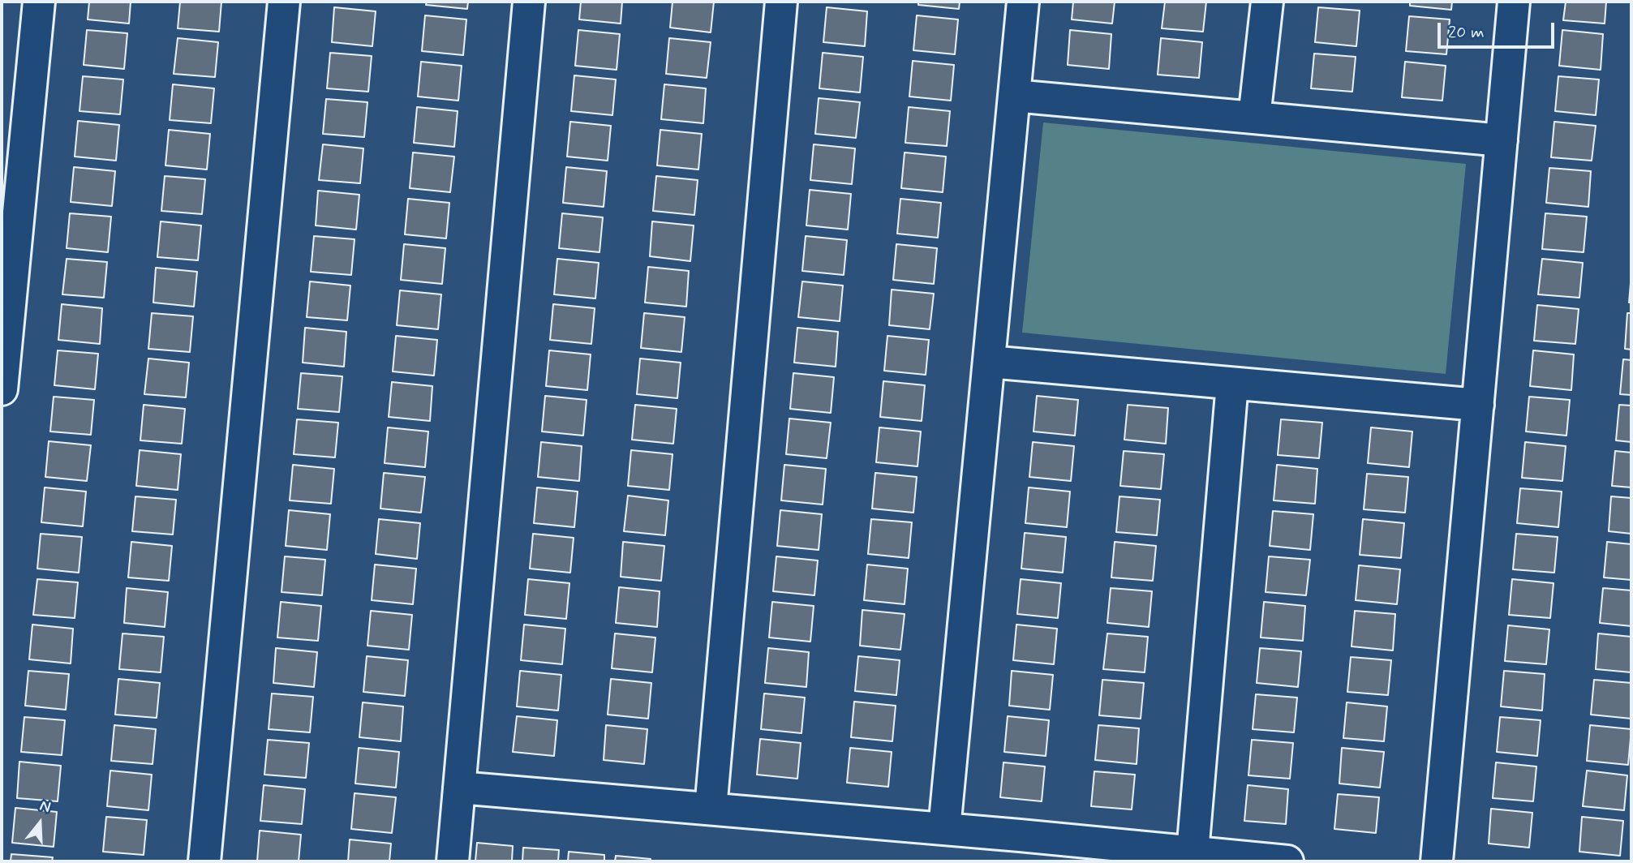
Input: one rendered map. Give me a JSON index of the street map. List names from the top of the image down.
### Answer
{
  "scale_bar": "20 m",
  "north": "top"
}
